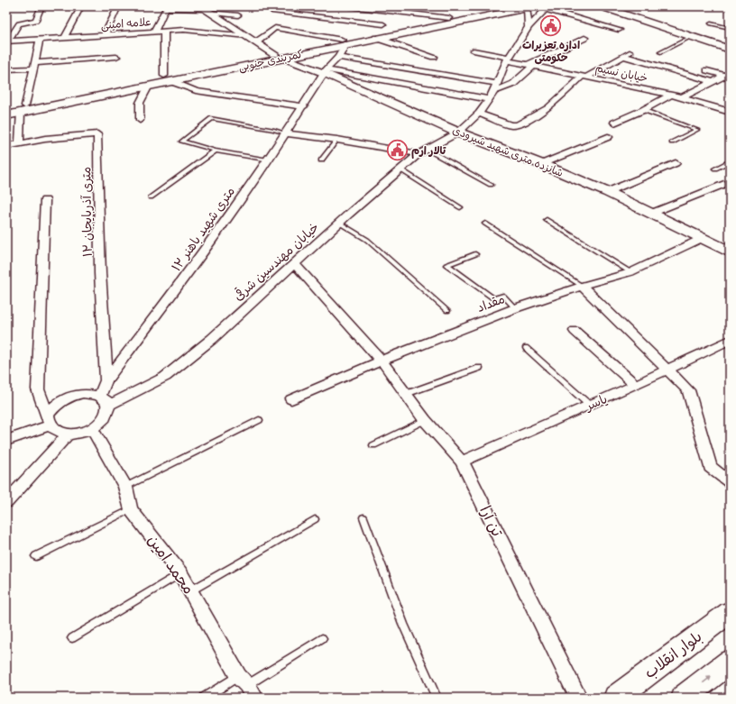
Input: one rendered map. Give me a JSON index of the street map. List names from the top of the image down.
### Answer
{
  "streets": {
    "main road": ["کمربندی جنوبی", "شانزده متری شهید شیرودی", "بلوار انقلاب"],
    "street": [
      "علامه امینی",
      "خیابان نسیم",
      "۱۲ متری آذربایجان",
      "۱۲ متری شهید باهنر",
      "خیابان مهندسین شرقی",
      "مقداد",
      "یاسر",
      "تن آرا",
      "محمد امین"
    ]
  },
  "crossings": [
    ["علامه امینی", "شانزده متری شهید شیرودی"],
    ["کمربندی جنوبی", "شانزده متری شهید شیرودی"],
    ["کمربندی جنوبی", "۱۲ متری شهید باهنر"],
    ["کمربندی جنوبی", "خیابان مهندسین شرقی"],
    ["خیابان نسیم", "خیابان مهندسین شرقی"],
    ["شانزده متری شهید شیرودی", "۱۲ متری شهید باهنر"],
    ["شانزده متری شهید شیرودی", "خیابان مهندسین شرقی"],
    ["شانزده متری شهید شیرودی", "مقداد"],
    ["۱۲ متری آذربایجان", "۱۲ متری شهید باهنر"],
    ["۱۲ متری شهید باهنر", "خیابان مهندسین شرقی"],
    ["۱۲ متری شهید باهنر", "محمد امین"],
    ["خیابان مهندسین شرقی", "تن آرا"],
    ["خیابان مهندسین شرقی", "محمد امین"],
    ["مقداد", "تن آرا"],
    ["یاسر", "تن آرا"]
  ],
  "places": {
    "public building": ["اداره تعزیرات حکومتی", "تالار ارم"]
  }
}
